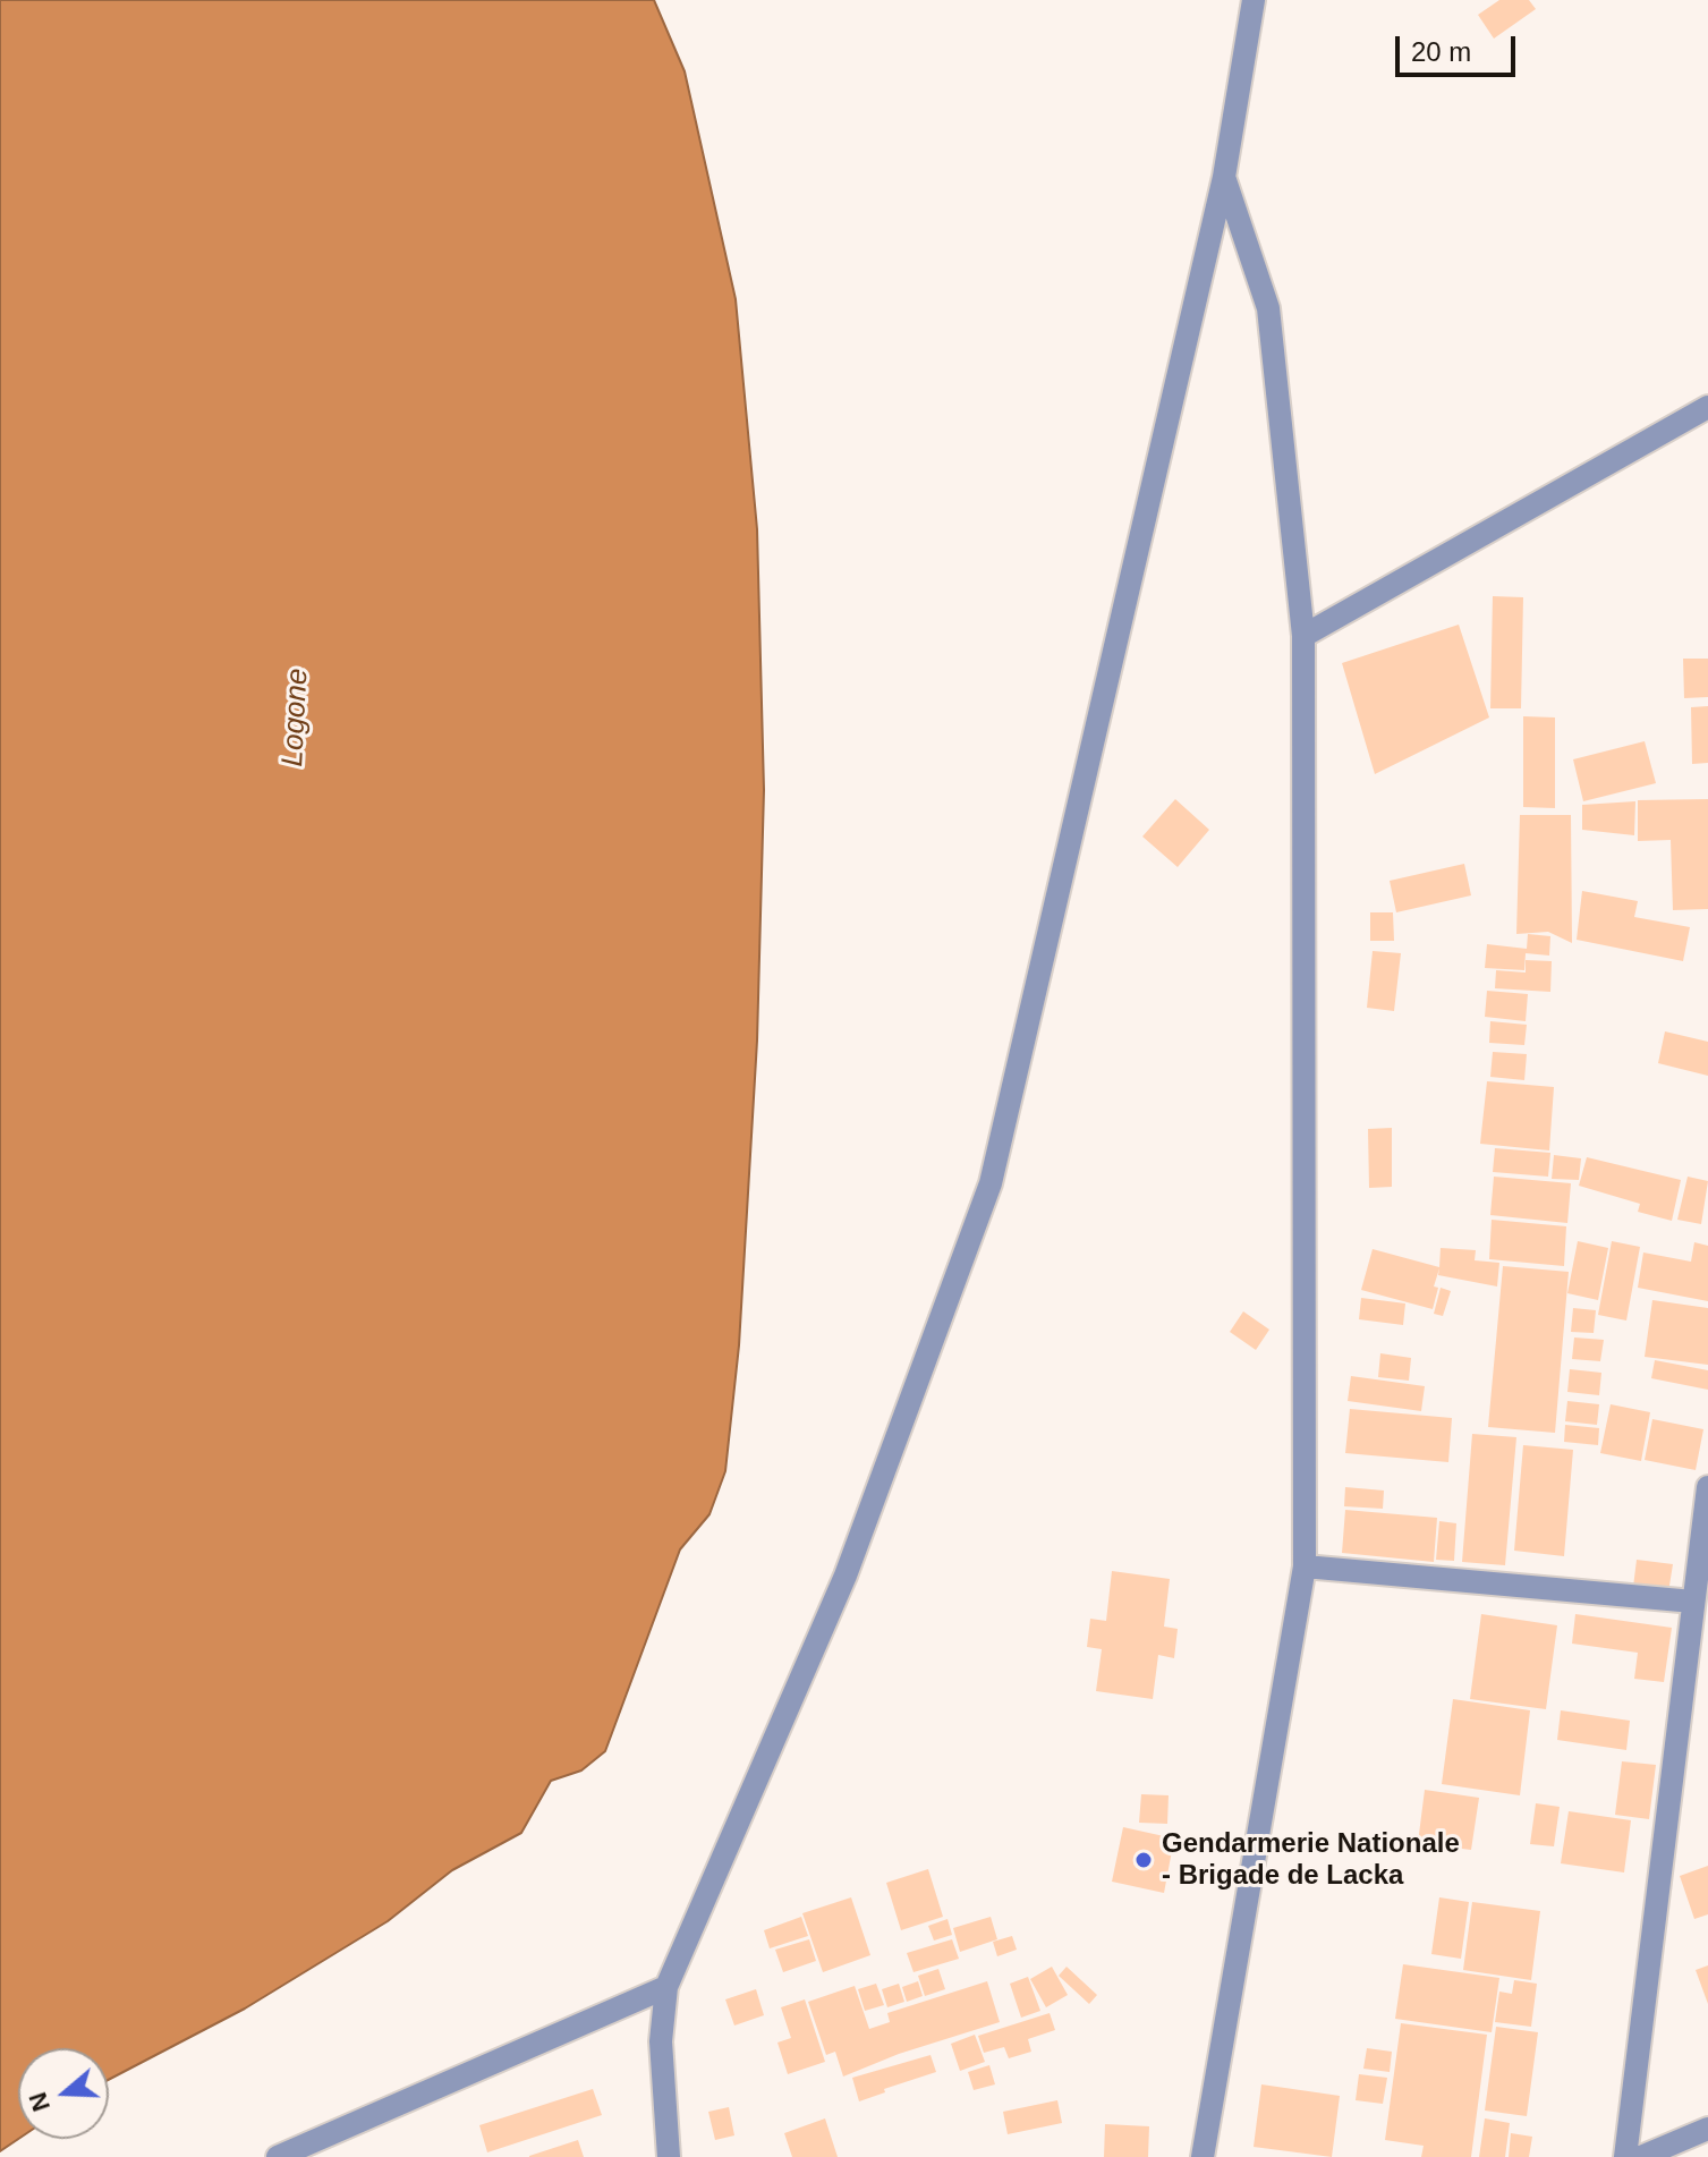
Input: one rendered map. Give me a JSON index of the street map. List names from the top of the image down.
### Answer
{
  "water": ["Logone"],
  "places": ["Gendarmerie Nationale - Brigade de Lacka"],
  "scale_bar": "20 m",
  "north": "left"
}
